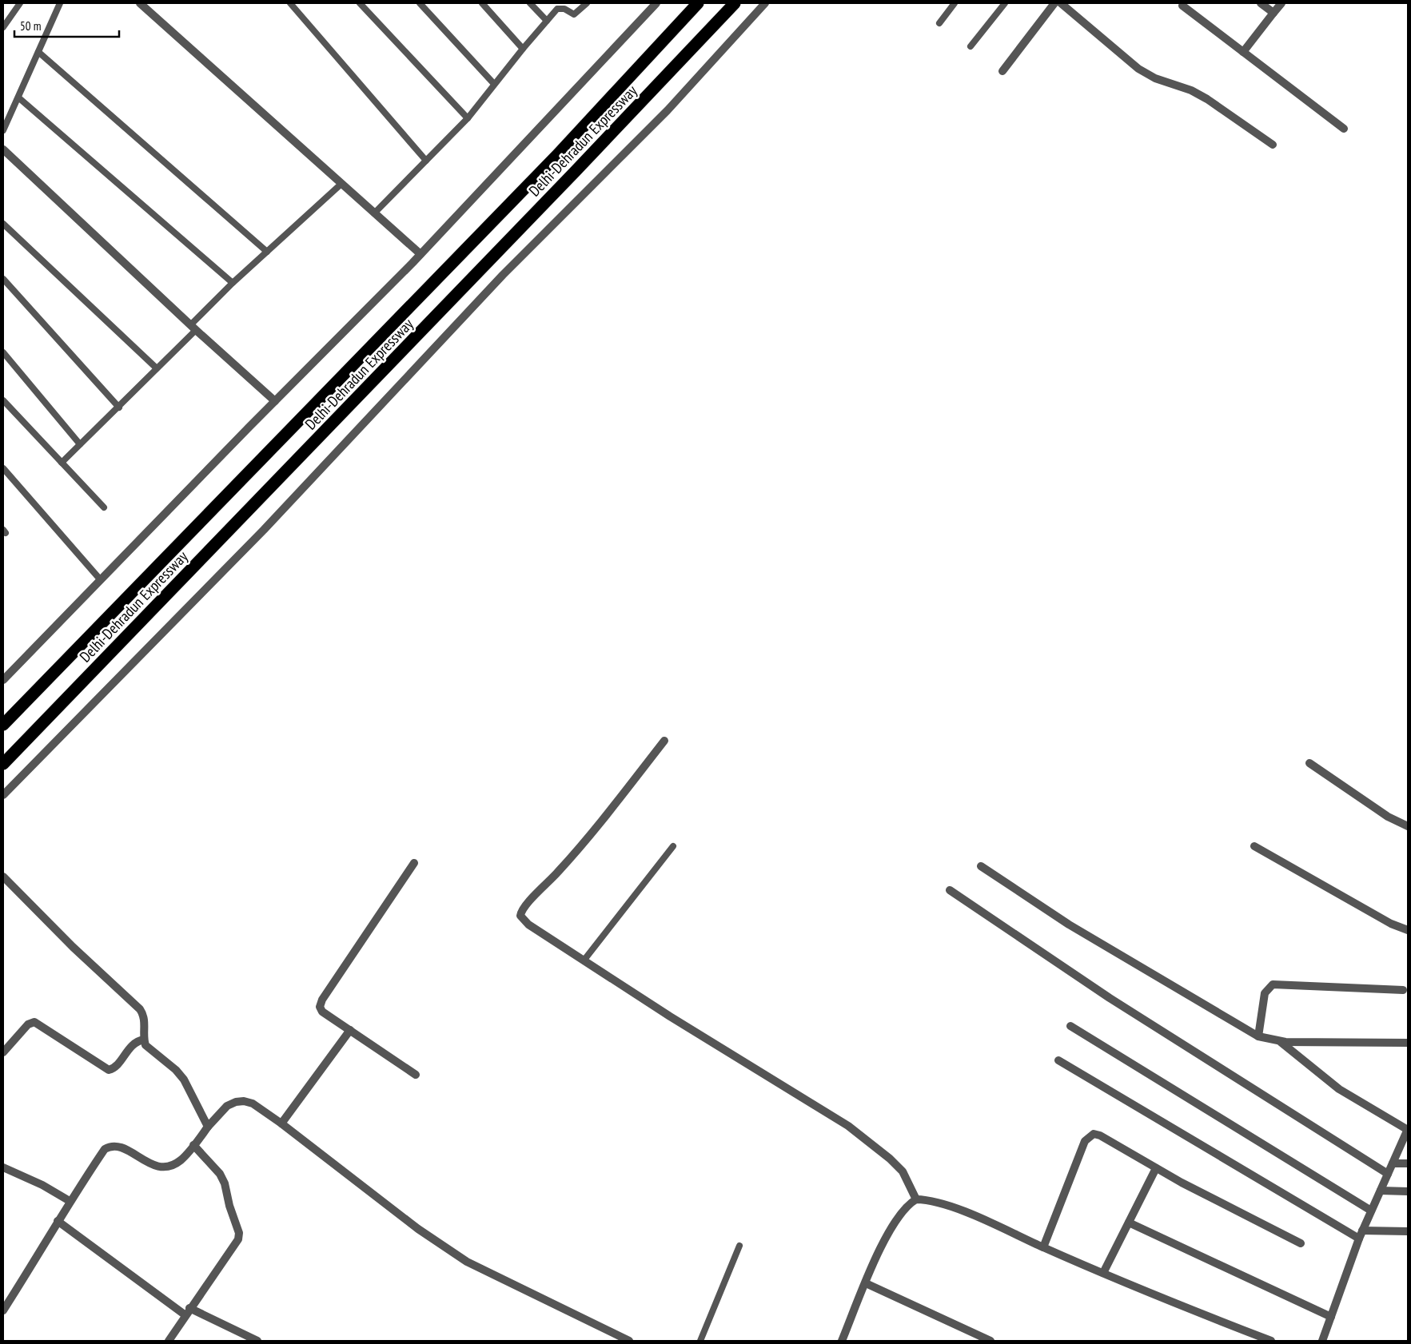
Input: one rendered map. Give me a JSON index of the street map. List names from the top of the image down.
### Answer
{
  "streets": {
    "highway": ["Delhi-Dehradun Expressway"]
  },
  "scale_bar": "50 m"
}
